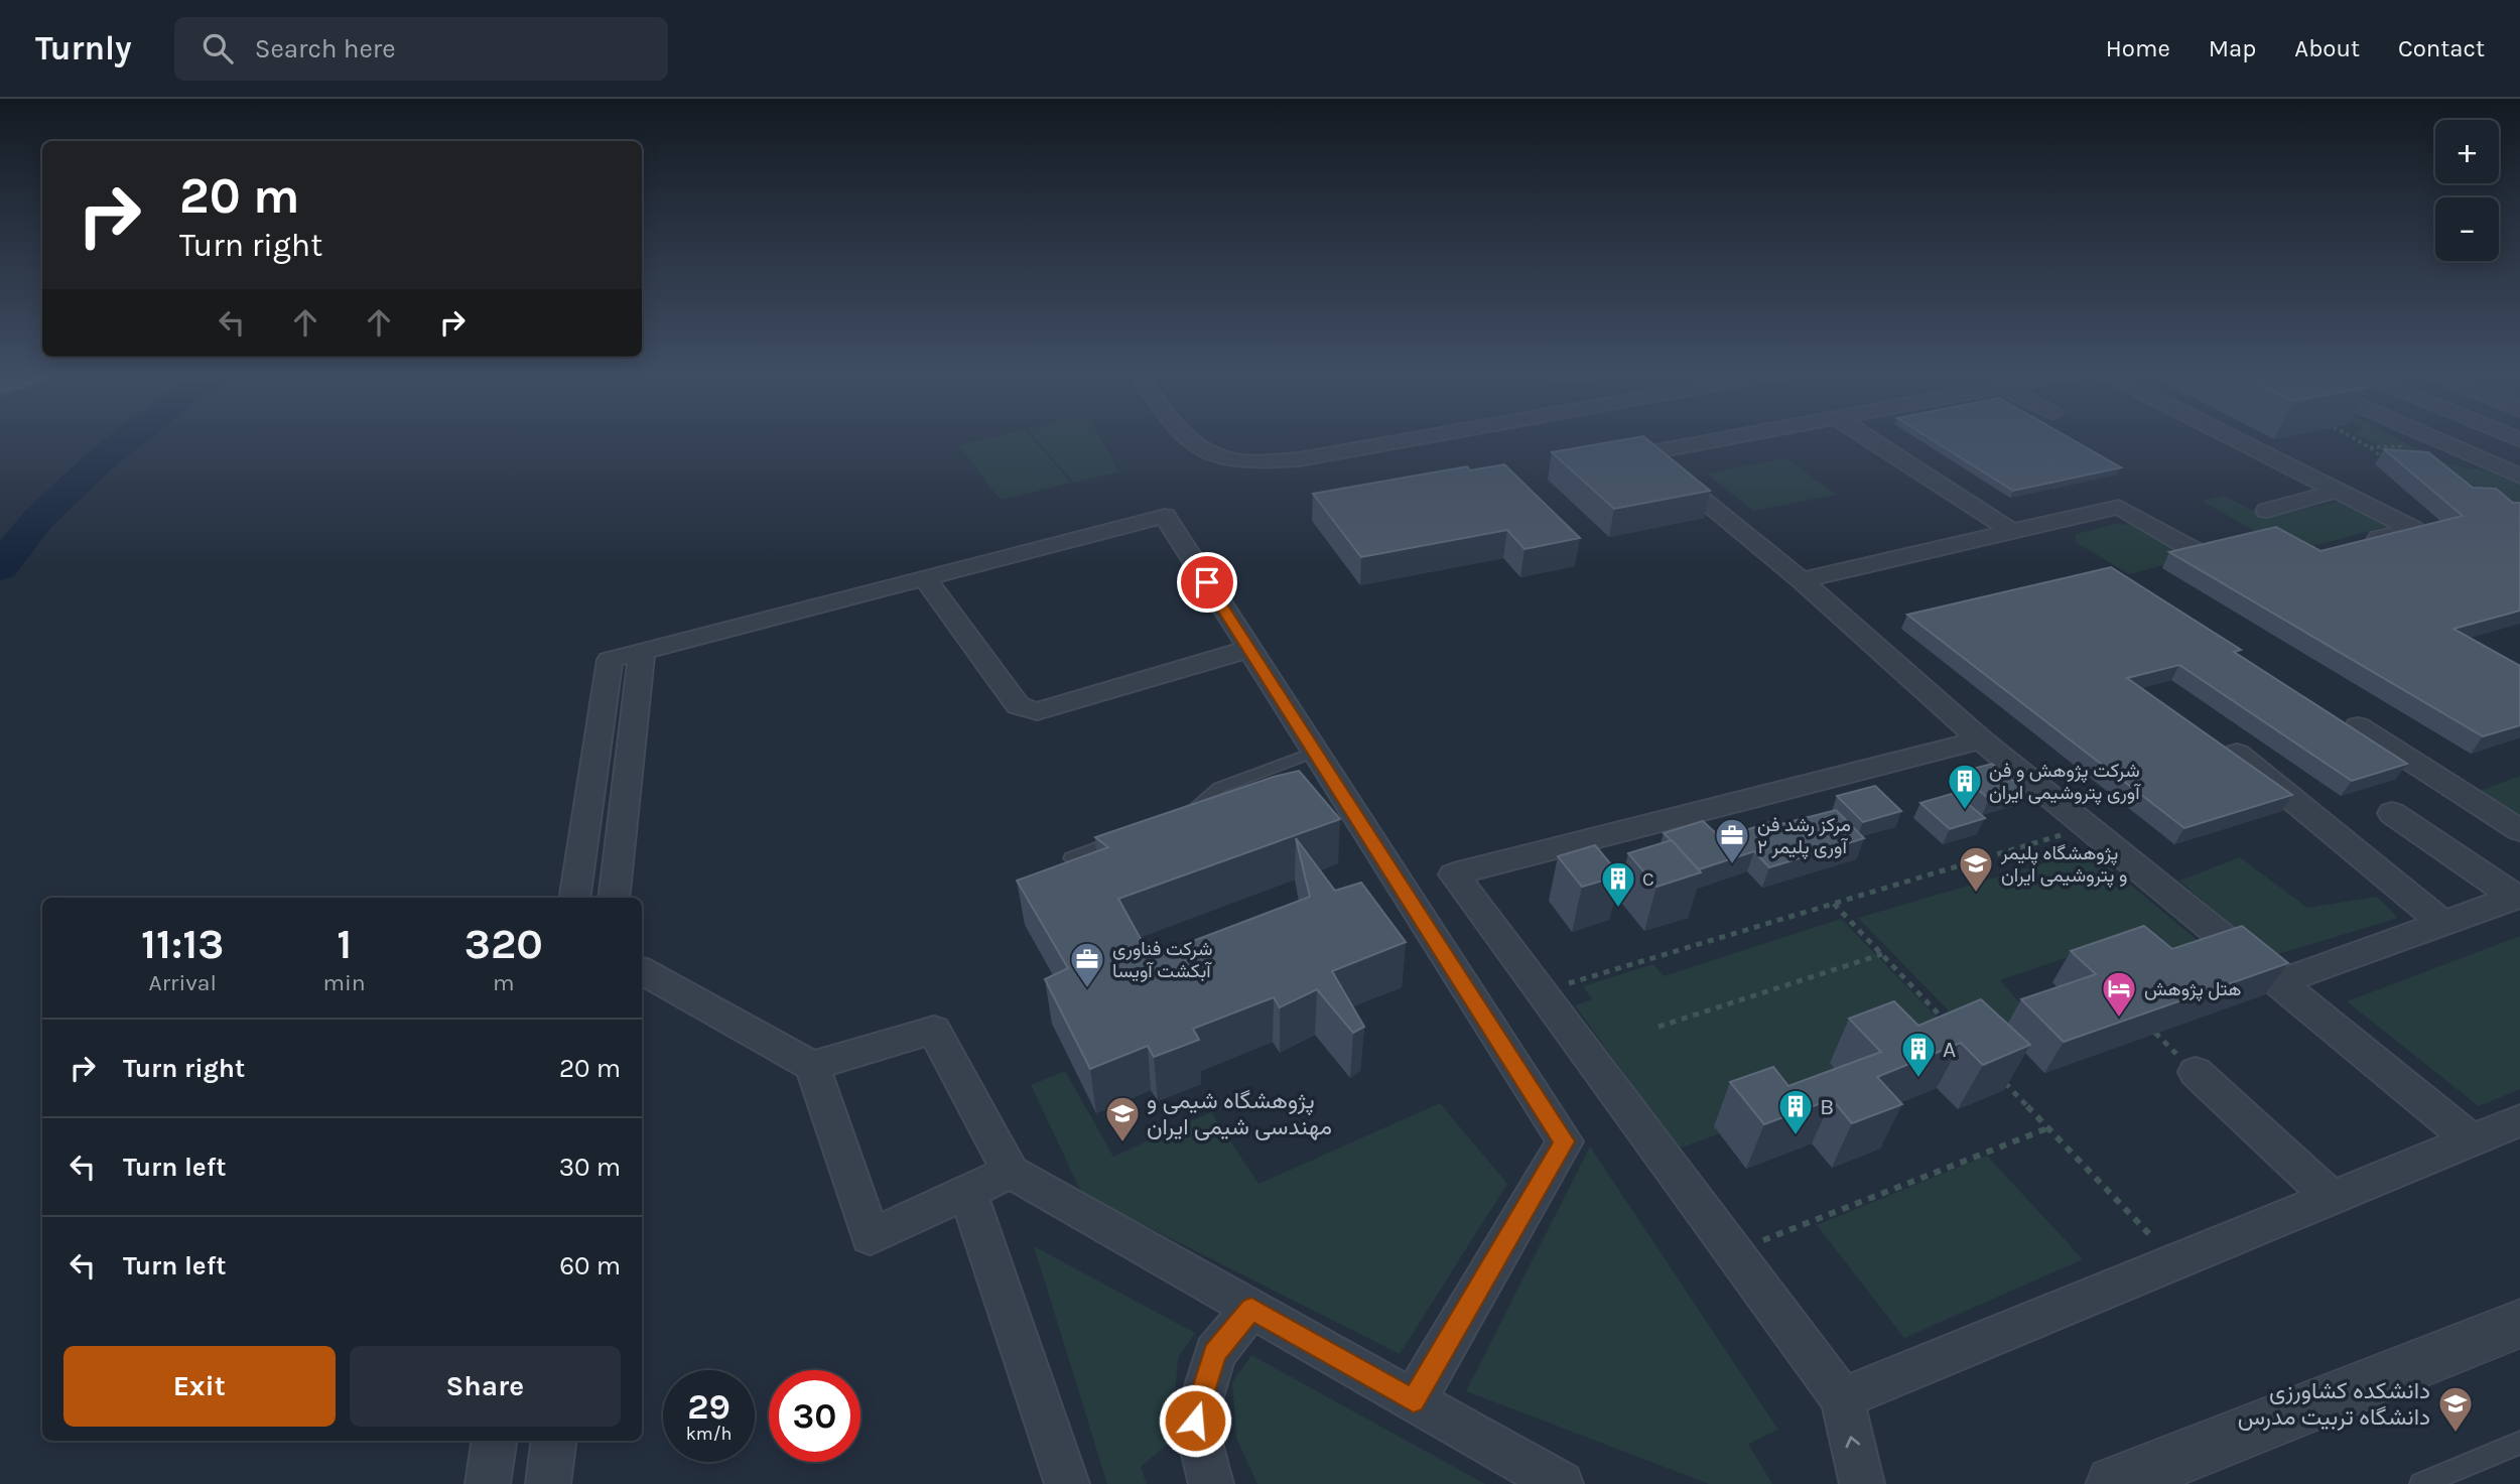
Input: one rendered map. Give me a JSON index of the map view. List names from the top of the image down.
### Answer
{
  "places": {
    "building": [
      "شرکت پژوهش و فن آوری پتروشیمی ایران",
      "C",
      "A",
      "B"
    ],
    "office": ["مرکز رشد فن آوری پلیمر ۲", "شرکت فناوری آبکشت آویسا"],
    "school or university": ["پژوهشگاه پلیمر و پتروشیمی ایران", "پژوهشگاه شیمی و مهندسی شیمی ایران", "دانشکده کشاورزی دانشگاه تربیت مدرس"],
    "hotel": ["هتل پژوهش"]
  },
  "page": {
    "header": "Turnly",
    "search": "Search here",
    "nav": [
      "Home",
      "Map",
      "About",
      "Contact"
    ],
    "map_buttons": ["+", "−"],
    "turn": ["20 m", "Turn right"],
    "eta": [
      "11:13",
      "Arrival",
      "1",
      "min",
      "320",
      "m"
    ],
    "list": [
      {
        "name": "Turn right",
        "value": "20 m"
      },
      {
        "name": "Turn left",
        "value": "30 m"
      },
      {
        "name": "Turn left",
        "value": "60 m"
      }
    ],
    "buttons": ["Exit", "Share"],
    "speed": "29 km/h",
    "limit": "30"
  }
}
